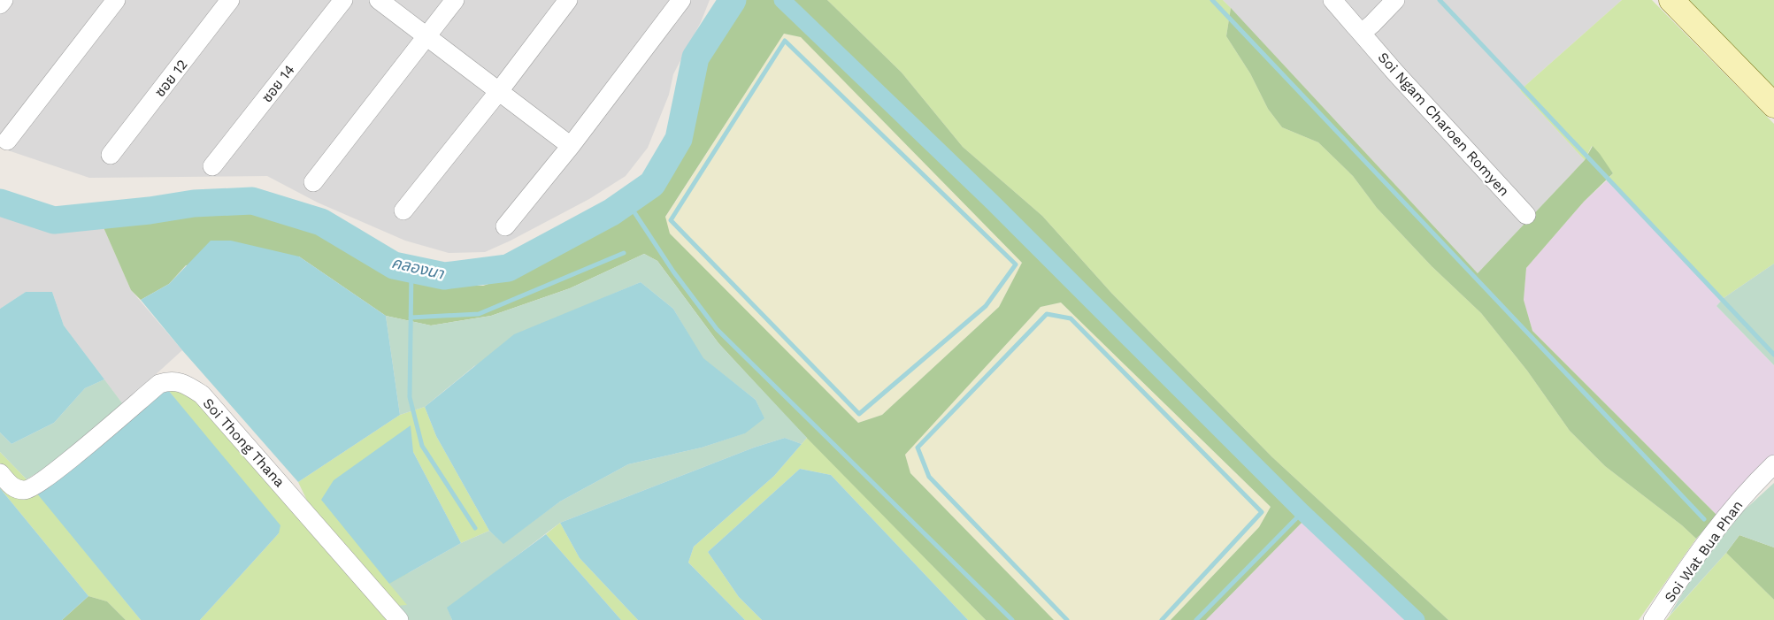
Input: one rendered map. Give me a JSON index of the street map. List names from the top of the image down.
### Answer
{
  "streets": {
    "street": [
      "ซอย 12",
      "ซอย 14",
      "Soi Ngam Charoen Romyen",
      "Soi Thong Thana",
      "Soi Wat Bua Phan"
    ]
  },
  "water": ["คลองนา"]
}
